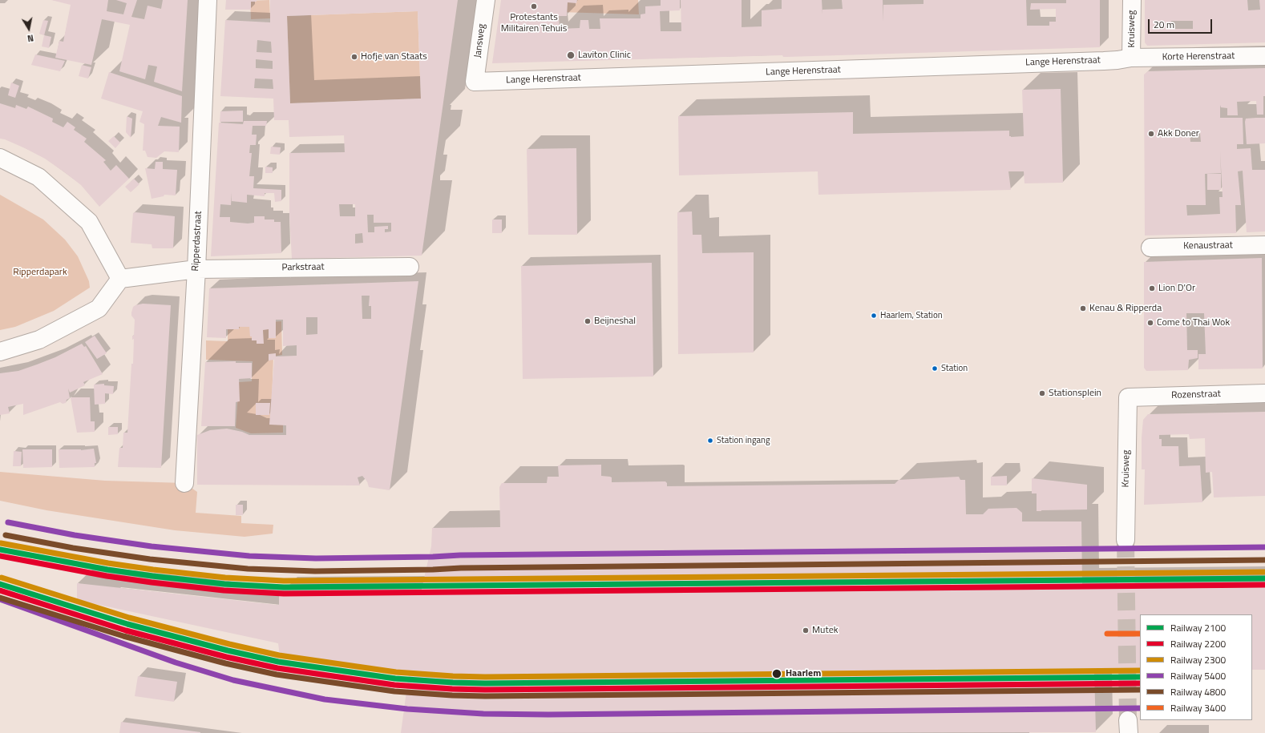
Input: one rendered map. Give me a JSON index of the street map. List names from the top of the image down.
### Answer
{
  "streets": {
    "street": [
      "Kruisweg",
      "Jansweg",
      "Korte Herenstraat",
      "Lange Herenstraat",
      "Ripperdastraat",
      "Kenaustraat",
      "Parkstraat",
      "Rozenstraat"
    ]
  },
  "crossings": [
    ["Kruisweg", "Korte Herenstraat"],
    ["Kruisweg", "Lange Herenstraat"],
    ["Kruisweg", "Rozenstraat"],
    ["Jansweg", "Lange Herenstraat"],
    ["Korte Herenstraat", "Lange Herenstraat"],
    ["Ripperdastraat", "Parkstraat"]
  ],
  "parks": ["Ripperdapark"],
  "places": [
    "Protestants Militairen Tehuis",
    "Laviton Clinic",
    "Hofje van Staats",
    "Akk Doner",
    "Lion D'Or",
    "Kenau & Ripperda",
    "Haarlem, Station",
    "Beijneshal",
    "Come to Thai Wok",
    "Station",
    "Stationsplein",
    "Station ingang",
    "Mutek",
    "Haarlem"
  ],
  "lines": [
    "rail line 5400",
    "rail line 4800",
    "rail line 2300",
    "rail line 2100",
    "rail line 2200",
    "rail line 3400"
  ],
  "legend": [
    "Railway 2100",
    "Railway 2200",
    "Railway 2300",
    "Railway 5400",
    "Railway 4800",
    "Railway 3400"
  ],
  "scale_bar": "20 m",
  "north": "bottom"
}
